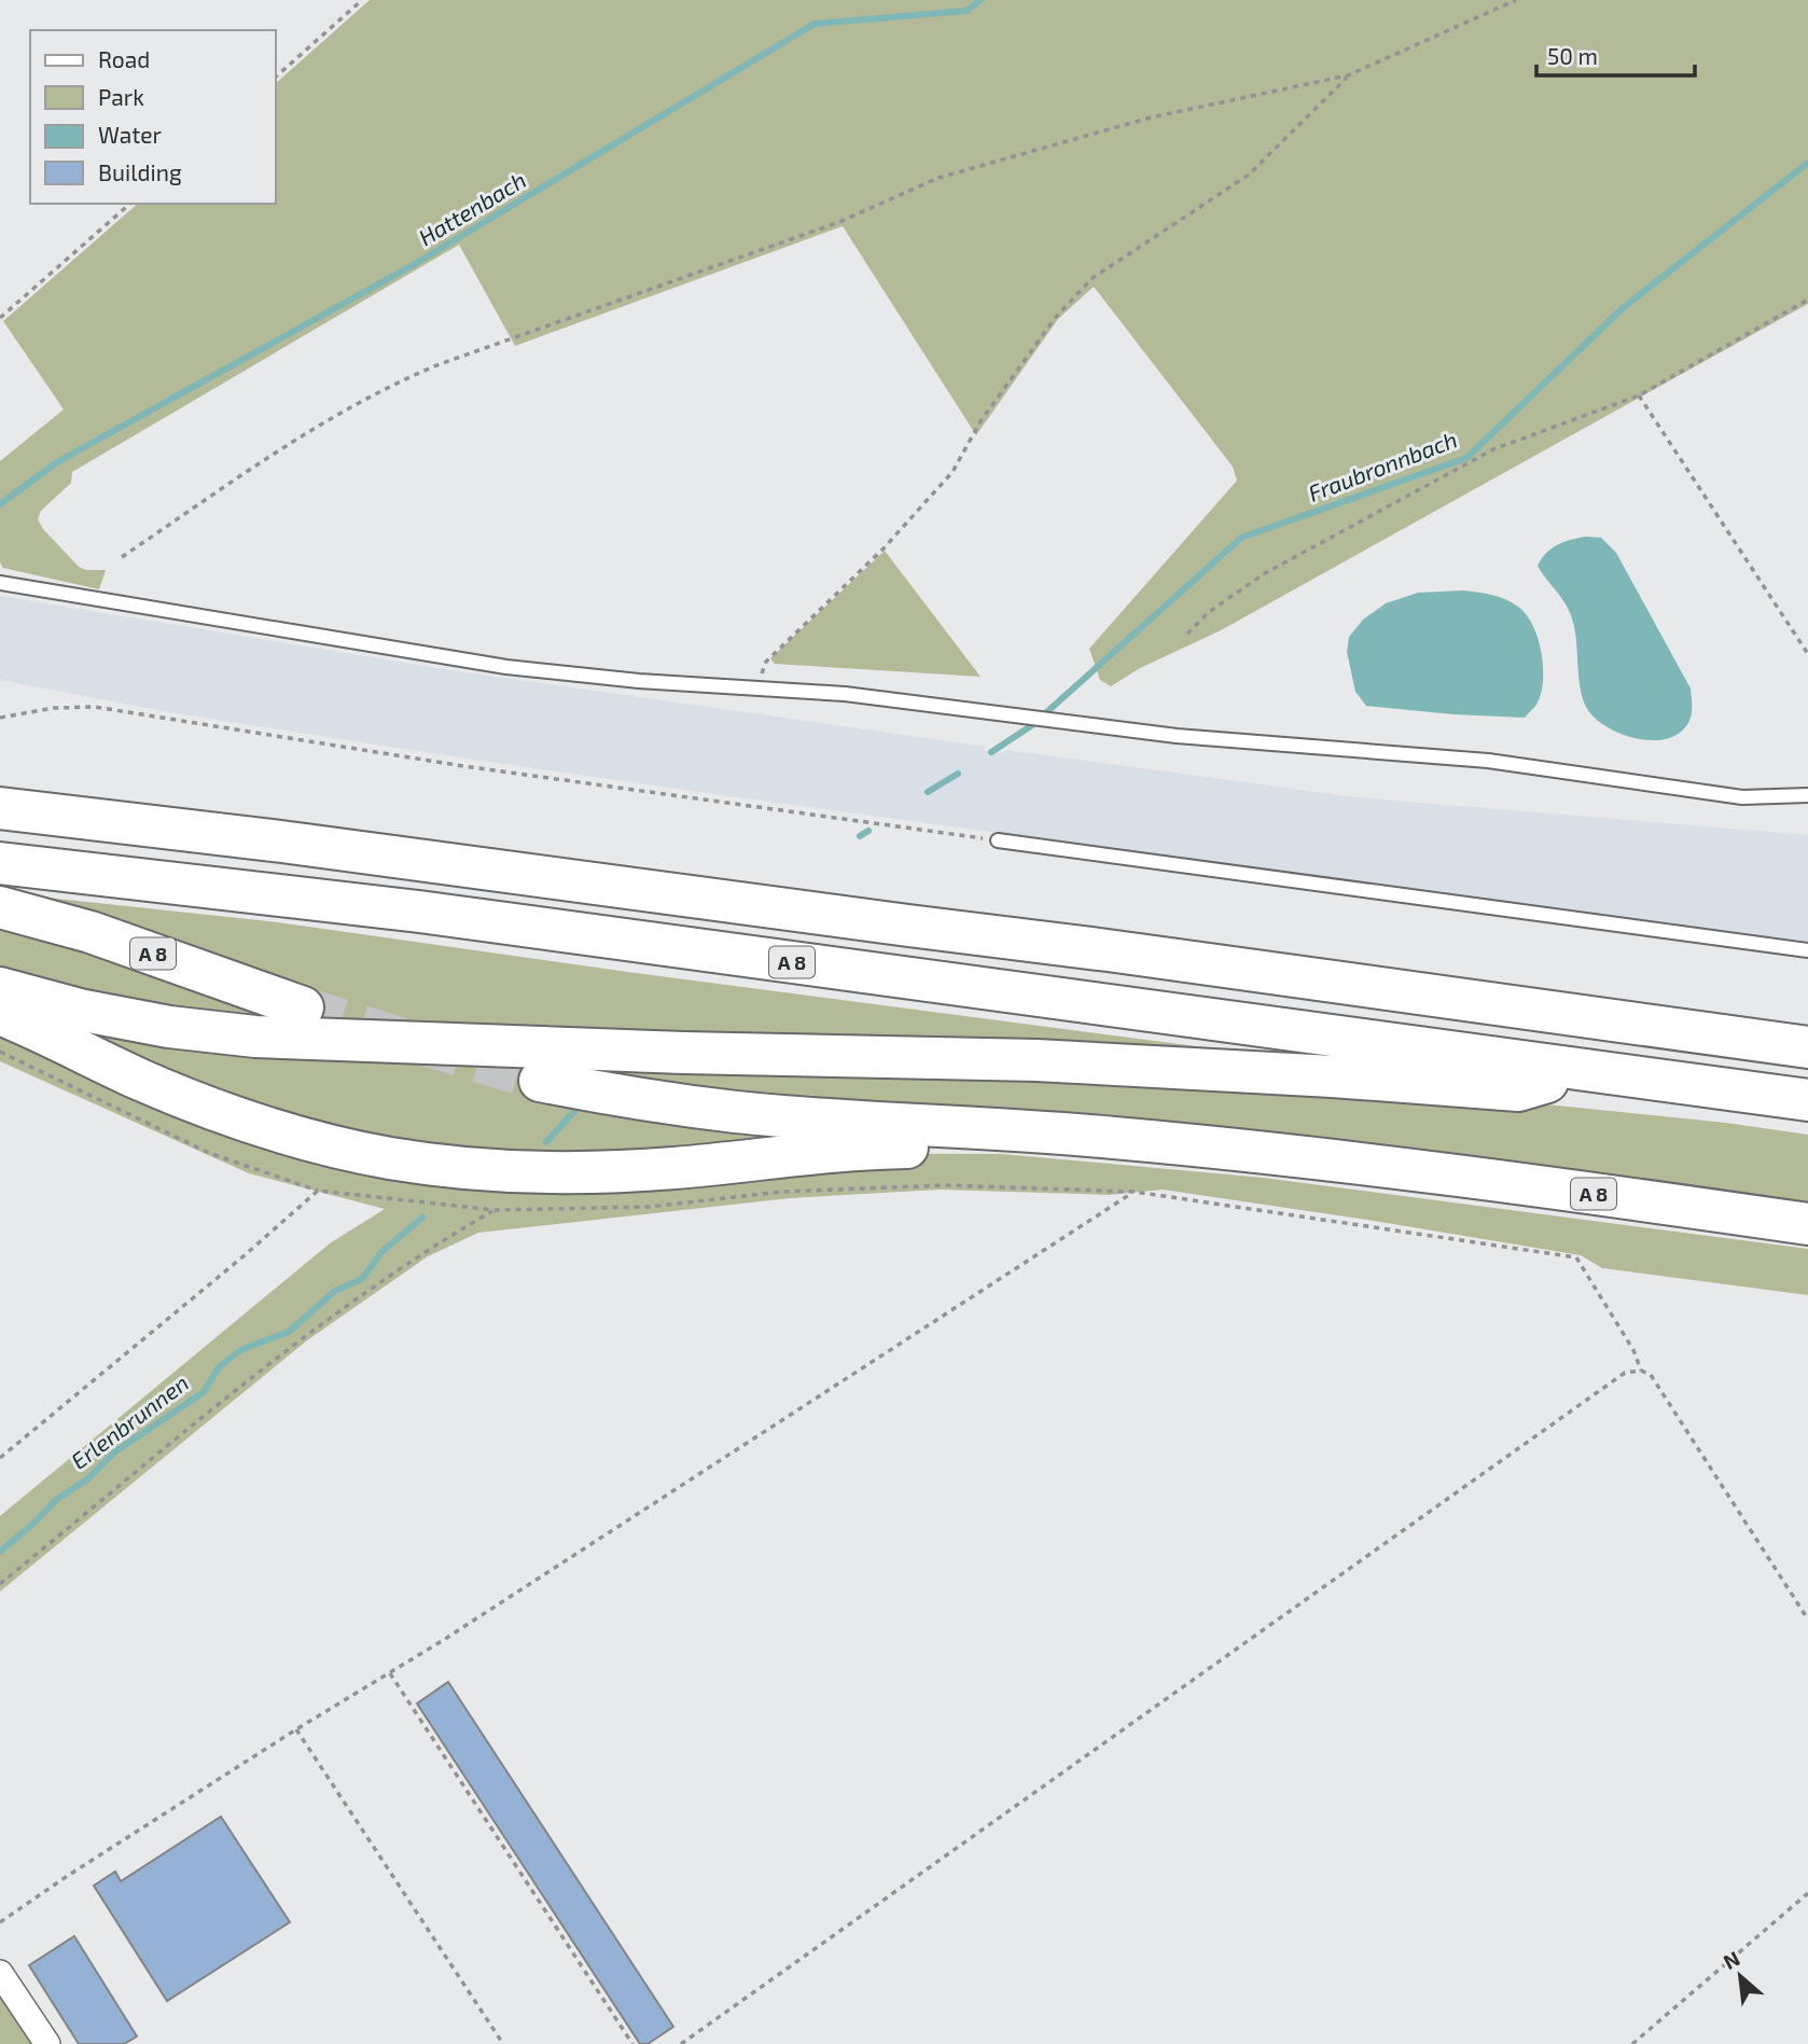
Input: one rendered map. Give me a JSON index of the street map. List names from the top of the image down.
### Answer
{
  "streets": {
    "highway": ["A 8"]
  },
  "water": ["Hattenbach", "Fraubronnbach", "Erlenbrunnen"],
  "legend": [
    "Road",
    "Park",
    "Water",
    "Building"
  ],
  "scale_bar": "50 m",
  "north": "top left"
}
